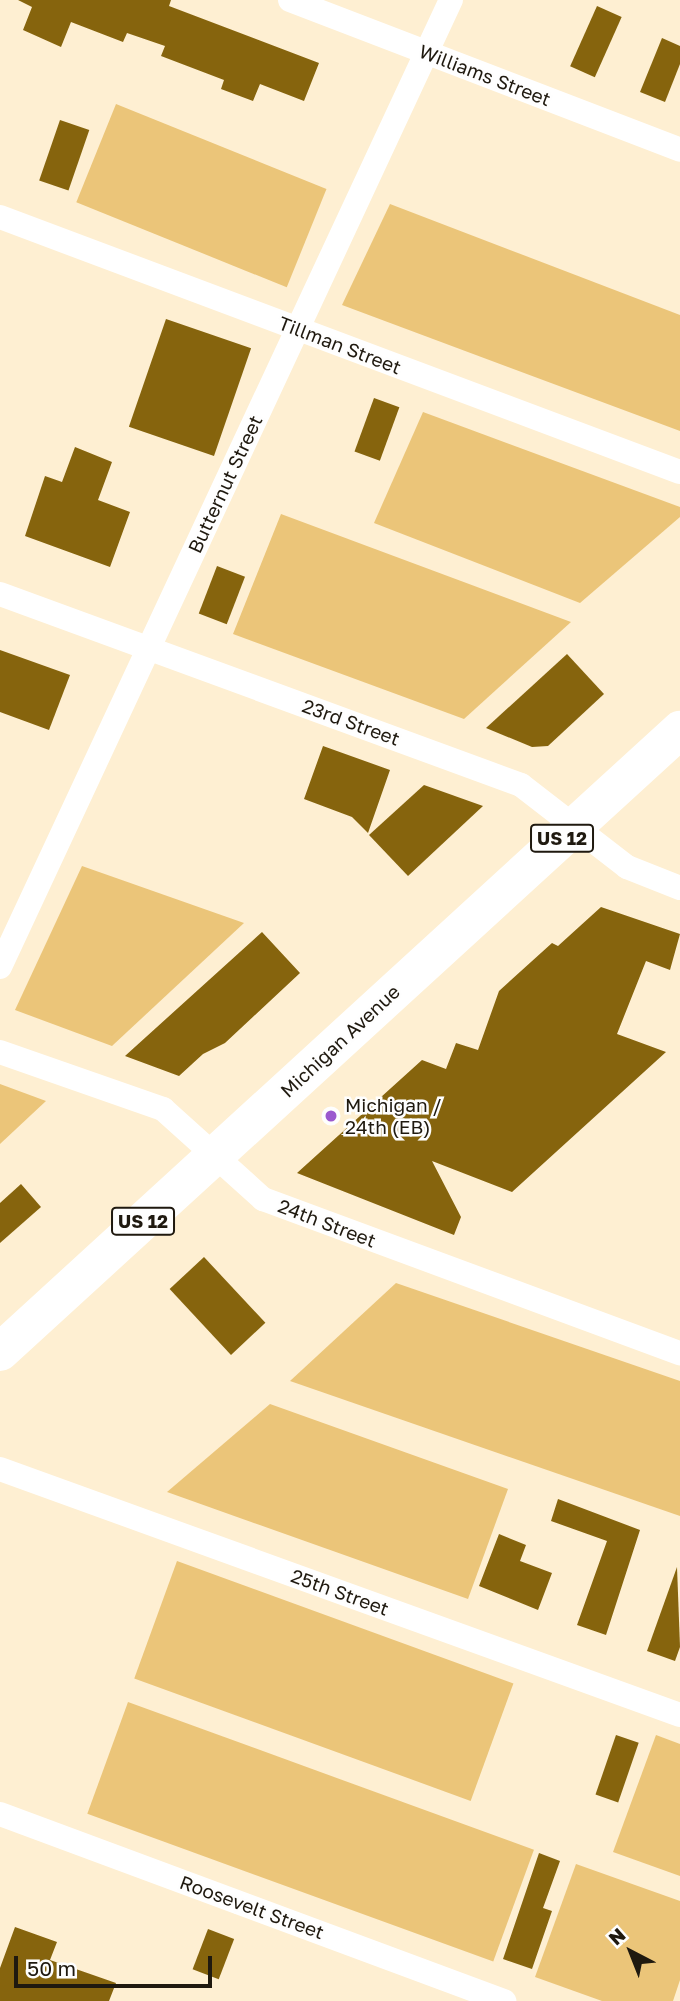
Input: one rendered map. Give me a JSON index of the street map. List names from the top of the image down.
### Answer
{
  "streets": {
    "main road": ["US 12", "Michigan Avenue"],
    "street": [
      "Williams Street",
      "Tillman Street",
      "Butternut Street",
      "23rd Street",
      "24th Street",
      "25th Street",
      "Roosevelt Street"
    ]
  },
  "crossings": [
    ["Williams Street", "Butternut Street"],
    ["Tillman Street", "Butternut Street"],
    ["Butternut Street", "23rd Street"],
    ["23rd Street", "Michigan Avenue"],
    ["Michigan Avenue", "24th Street"]
  ],
  "places": ["Michigan / 24th (EB)"],
  "scale_bar": "50 m",
  "north": "top left"
}
